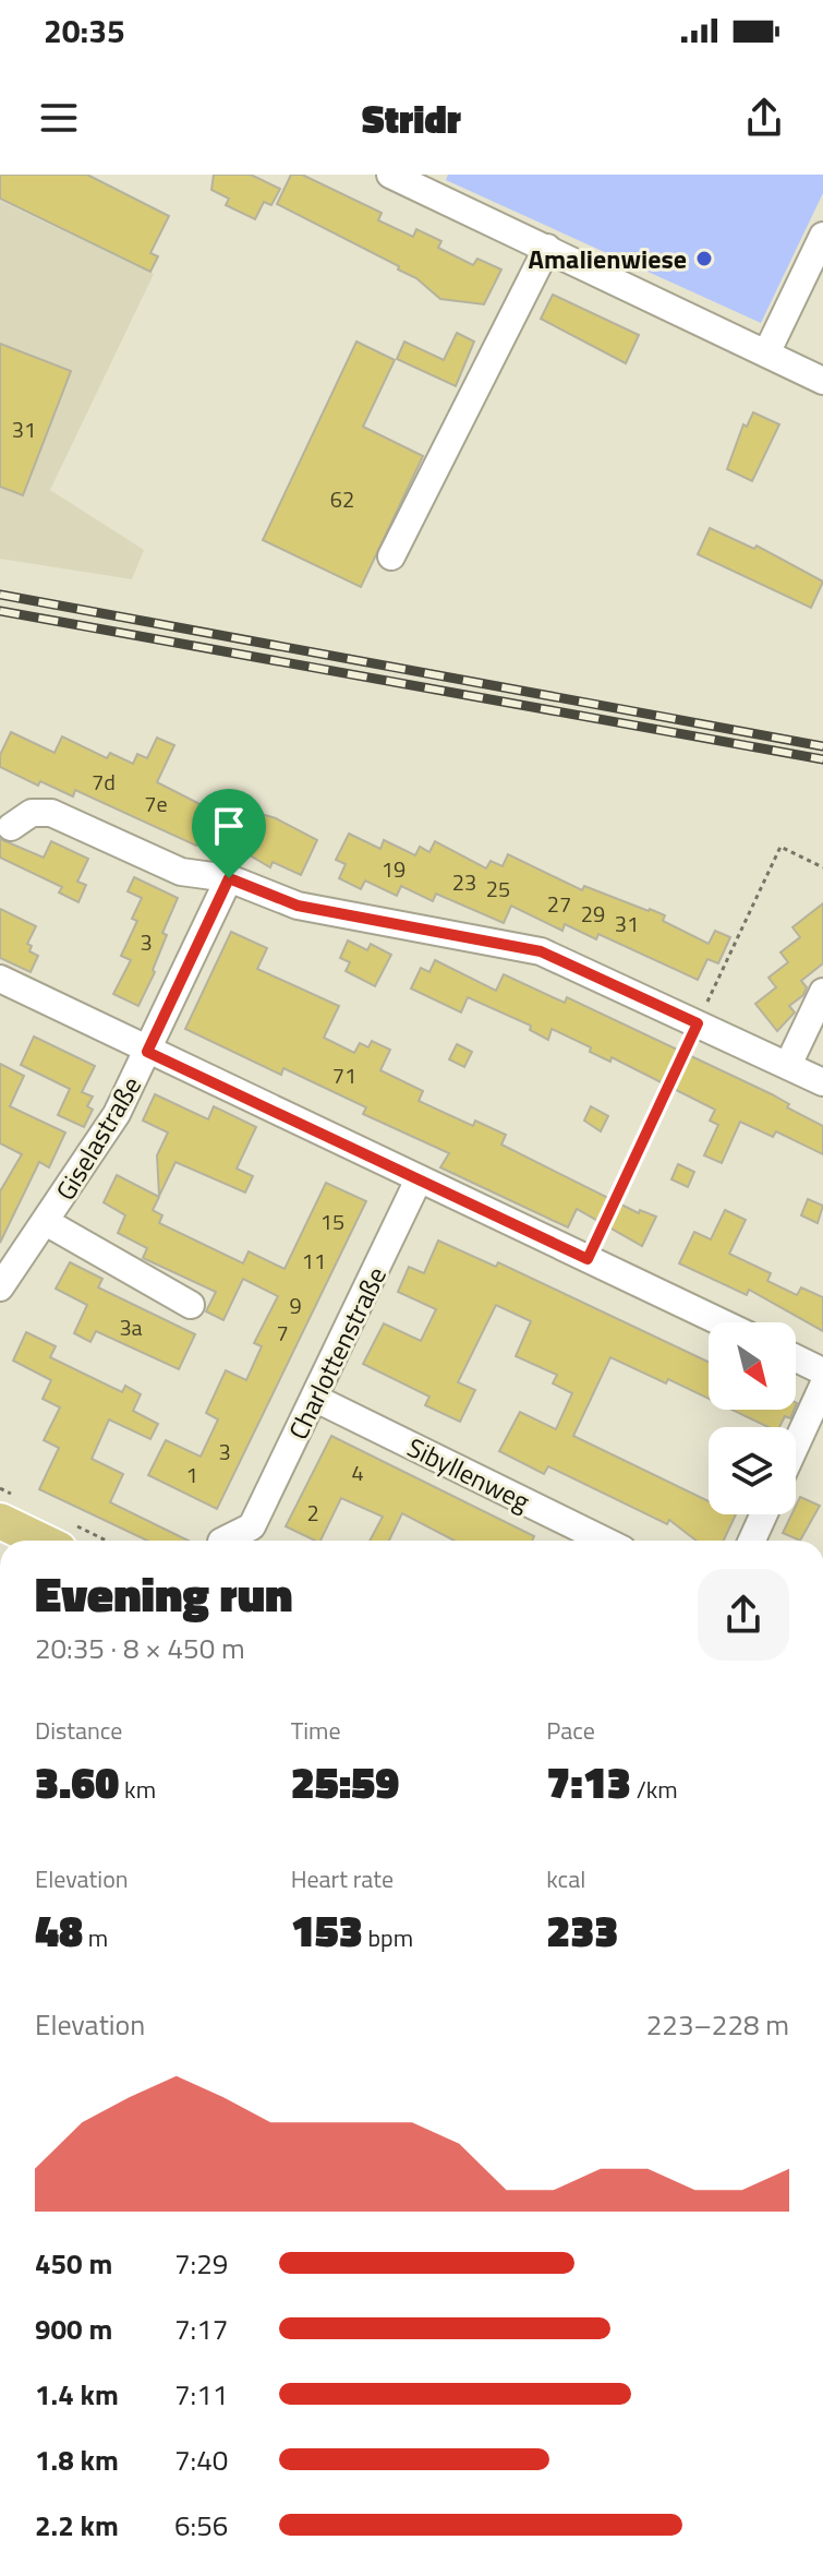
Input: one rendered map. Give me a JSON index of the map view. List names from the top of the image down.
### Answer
{
  "streets": {
    "street": ["Giselastraße", "Charlottenstraße", "Sibyllenweg"]
  },
  "crossings": [
    ["Charlottenstraße", "Sibyllenweg"]
  ],
  "places": ["Amalienwiese"],
  "house_numbers": [
    "31",
    "62",
    "7d",
    "7e",
    "19",
    "23",
    "25",
    "27",
    "29",
    "31",
    "3",
    "71",
    "15",
    "11",
    "9",
    "3a",
    "7",
    "3",
    "4",
    "1",
    "2"
  ],
  "north": "bottom right",
  "page": {
    "status": "20:35",
    "header": "Stridr",
    "heading": ["Evening run", "20:35 · 8 × 450 m"],
    "stats": [
      ["Distance", "3.60 km"],
      ["Time", "25:59"],
      ["Pace", "7:13 /km"],
      ["Elevation", "48 m"],
      ["Heart rate", "153 bpm"],
      ["kcal", "233"]
    ],
    "chart": ["Elevation", "223–228 m"],
    "list": [
      {
        "name": "450 m",
        "note": "7:29"
      },
      {
        "name": "900 m",
        "note": "7:17"
      },
      {
        "name": "1.4 km",
        "note": "7:11"
      },
      {
        "name": "1.8 km",
        "note": "7:40"
      },
      {
        "name": "2.2 km",
        "note": "6:56"
      }
    ]
  }
}
